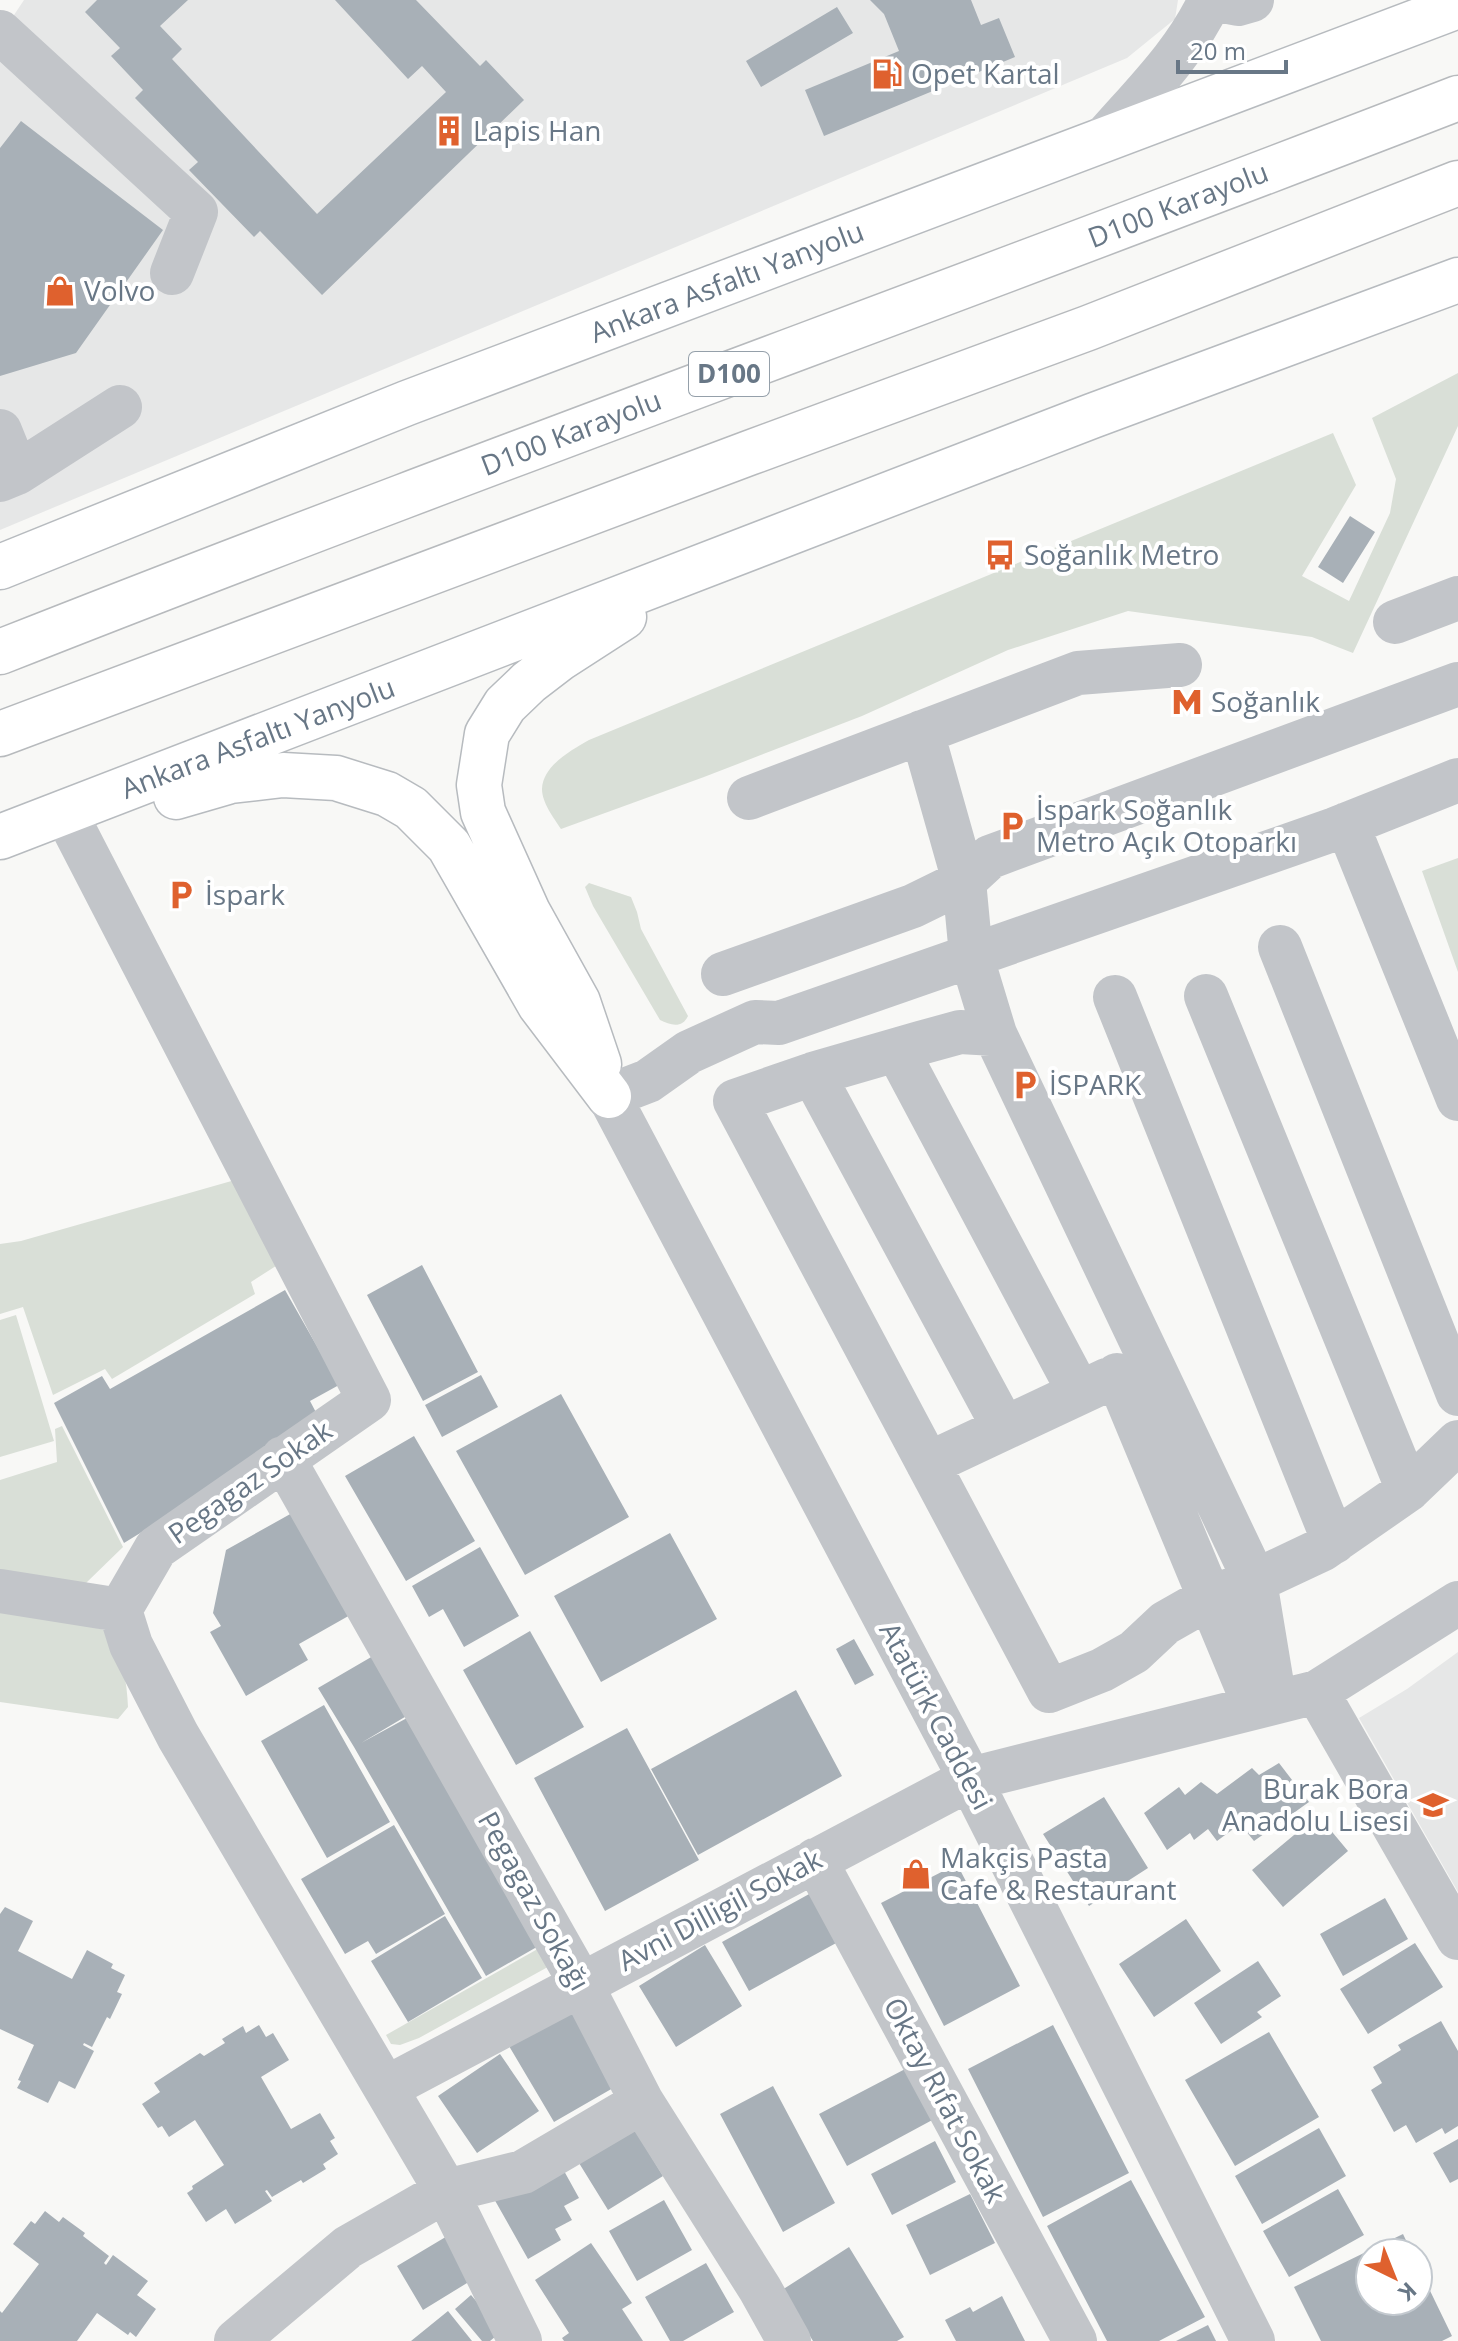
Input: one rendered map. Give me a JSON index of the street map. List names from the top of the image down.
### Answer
{
  "streets": {
    "main road": ["D100 Karayolu", "Ankara Asfaltı Yanyolu", "D100"],
    "street": [
      "Pegagaz Sokak",
      "Atatürk Caddesi",
      "Pegagaz Sokağı",
      "Avni Dilligil Sokak",
      "Oktay Rıfat Sokak"
    ]
  },
  "crossings": [
    ["Ankara Asfaltı Yanyolu", "Pegagaz Sokak"],
    ["Pegagaz Sokak", "Pegagaz Sokağı"],
    ["Atatürk Caddesi", "Avni Dilligil Sokak"],
    ["Pegagaz Sokağı", "Avni Dilligil Sokak"],
    ["Avni Dilligil Sokak", "Oktay Rıfat Sokak"]
  ],
  "places": {
    "fuel station": ["Opet Kartal"],
    "building": ["Lapis Han"],
    "shop": ["Volvo", "Makçis Pasta Cafe & Restaurant"],
    "bus stop": ["Soğanlık Metro"],
    "metro station": ["Soğanlık"],
    "parking": ["İspark Soğanlık Metro Açık Otoparkı", "İspark", "İSPARK"],
    "school or university": ["Burak Bora Anadolu Lisesi"]
  },
  "scale_bar": "20 m",
  "north": "bottom right"
}
